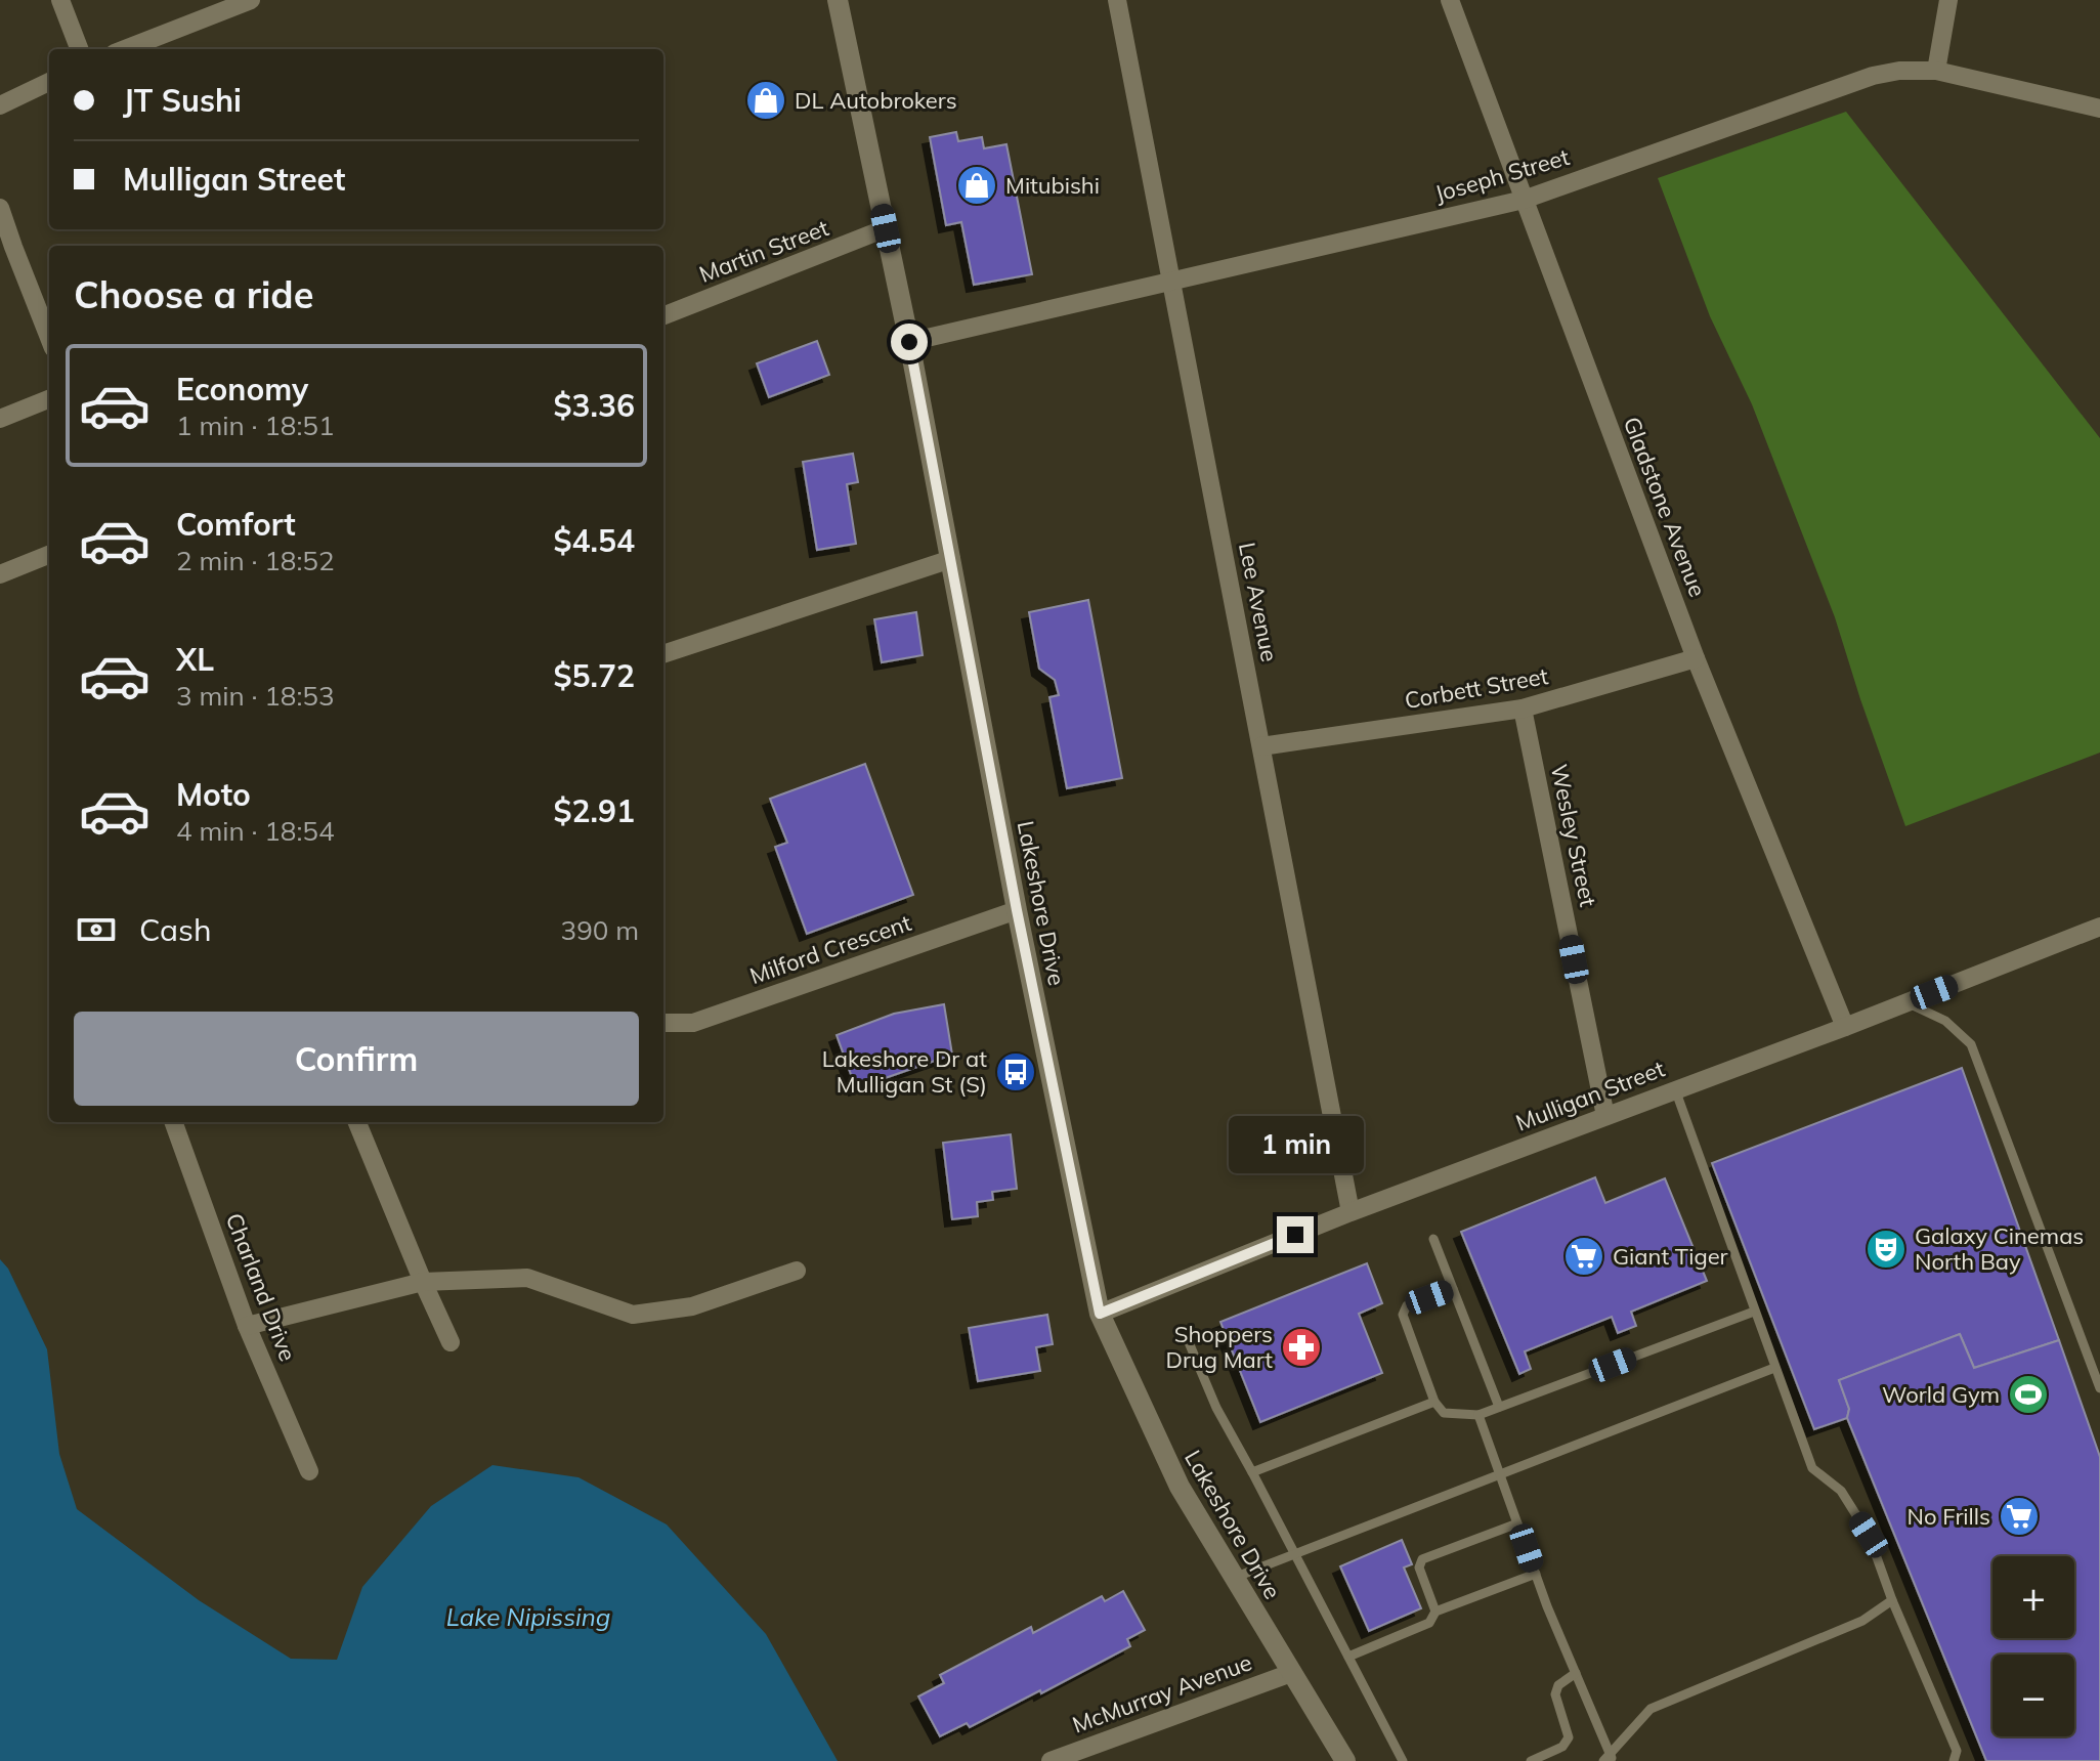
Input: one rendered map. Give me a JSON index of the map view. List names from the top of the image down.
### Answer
{
  "streets": {
    "main road": ["Lakeshore Drive"],
    "street": [
      "Joseph Street",
      "Martin Street",
      "Gladstone Avenue",
      "Lee Avenue",
      "Corbett Street",
      "Wesley Street",
      "Milford Crescent",
      "Mulligan Street",
      "Charland Drive",
      "McMurray Avenue"
    ]
  },
  "crossings": [
    ["Joseph Street", "Gladstone Avenue"],
    ["Joseph Street", "Lee Avenue"],
    ["Joseph Street", "Lakeshore Drive"],
    ["Martin Street", "Lakeshore Drive"],
    ["Gladstone Avenue", "Corbett Street"],
    ["Gladstone Avenue", "Mulligan Street"],
    ["Lee Avenue", "Corbett Street"],
    ["Lee Avenue", "Mulligan Street"],
    ["Corbett Street", "Wesley Street"],
    ["Wesley Street", "Mulligan Street"],
    ["Lakeshore Drive", "Milford Crescent"],
    ["Lakeshore Drive", "Mulligan Street"],
    ["Lakeshore Drive", "McMurray Avenue"]
  ],
  "water": ["Lake Nipissing"],
  "places": {
    "shop": ["DL Autobrokers", "Mitubishi"],
    "bus stop": ["Lakeshore Dr at Mulligan St (S)"],
    "theatre": ["Galaxy Cinemas North Bay"],
    "supermarket": ["Giant Tiger", "No Frills"],
    "pharmacy": ["Shoppers Drug Mart"],
    "sports": ["World Gym"]
  },
  "page": {
    "banner": ["JT Sushi", "Mulligan Street"],
    "heading": "Choose a ride",
    "list": [
      {
        "name": "Economy",
        "note": "1 min · 18:51",
        "value": "$3.36"
      },
      {
        "name": "Comfort",
        "note": "2 min · 18:52",
        "value": "$4.54"
      },
      {
        "name": "XL",
        "note": "3 min · 18:53",
        "value": "$5.72"
      },
      {
        "name": "Moto",
        "note": "4 min · 18:54",
        "value": "$2.91"
      }
    ],
    "pay": ["Cash", "390 m"],
    "buttons": "Confirm",
    "bubble": "1 min",
    "map_buttons": ["+", "−"]
  }
}
